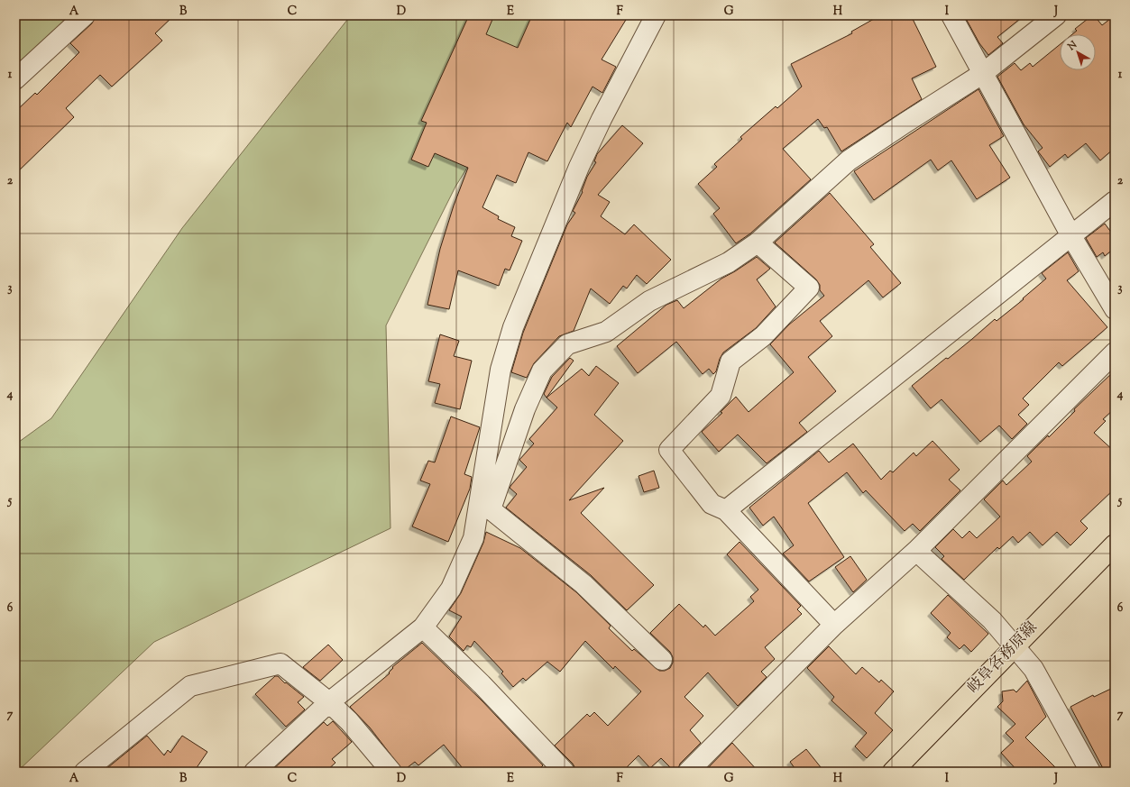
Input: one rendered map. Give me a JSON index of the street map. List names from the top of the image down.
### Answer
{
  "streets": {
    "main road": ["岐阜各務原線"]
  },
  "north": "top left",
  "grid": {
    "columns": [
      "A",
      "B",
      "C",
      "D",
      "E",
      "F",
      "G",
      "H",
      "I",
      "J"
    ],
    "rows": [
      "1",
      "2",
      "3",
      "4",
      "5",
      "6",
      "7"
    ]
  }
}
